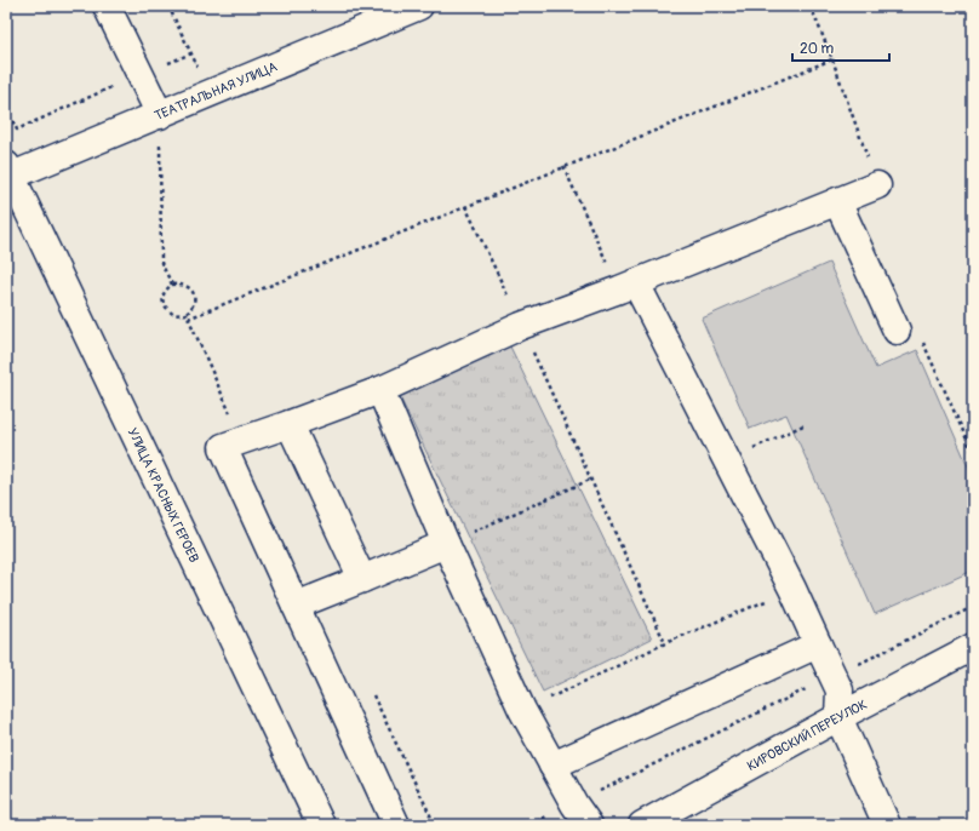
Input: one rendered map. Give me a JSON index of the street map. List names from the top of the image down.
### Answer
{
  "streets": {
    "street": ["ТЕАТРАЛЬНАЯ УЛИЦА", "УЛИЦА КРАСНЫХ ГЕРОЕВ", "КИРОВСКИЙ ПЕРЕУЛОК"]
  },
  "crossings": [
    ["ТЕАТРАЛЬНАЯ УЛИЦА", "УЛИЦА КРАСНЫХ ГЕРОЕВ"]
  ],
  "scale_bar": "20 m"
}
